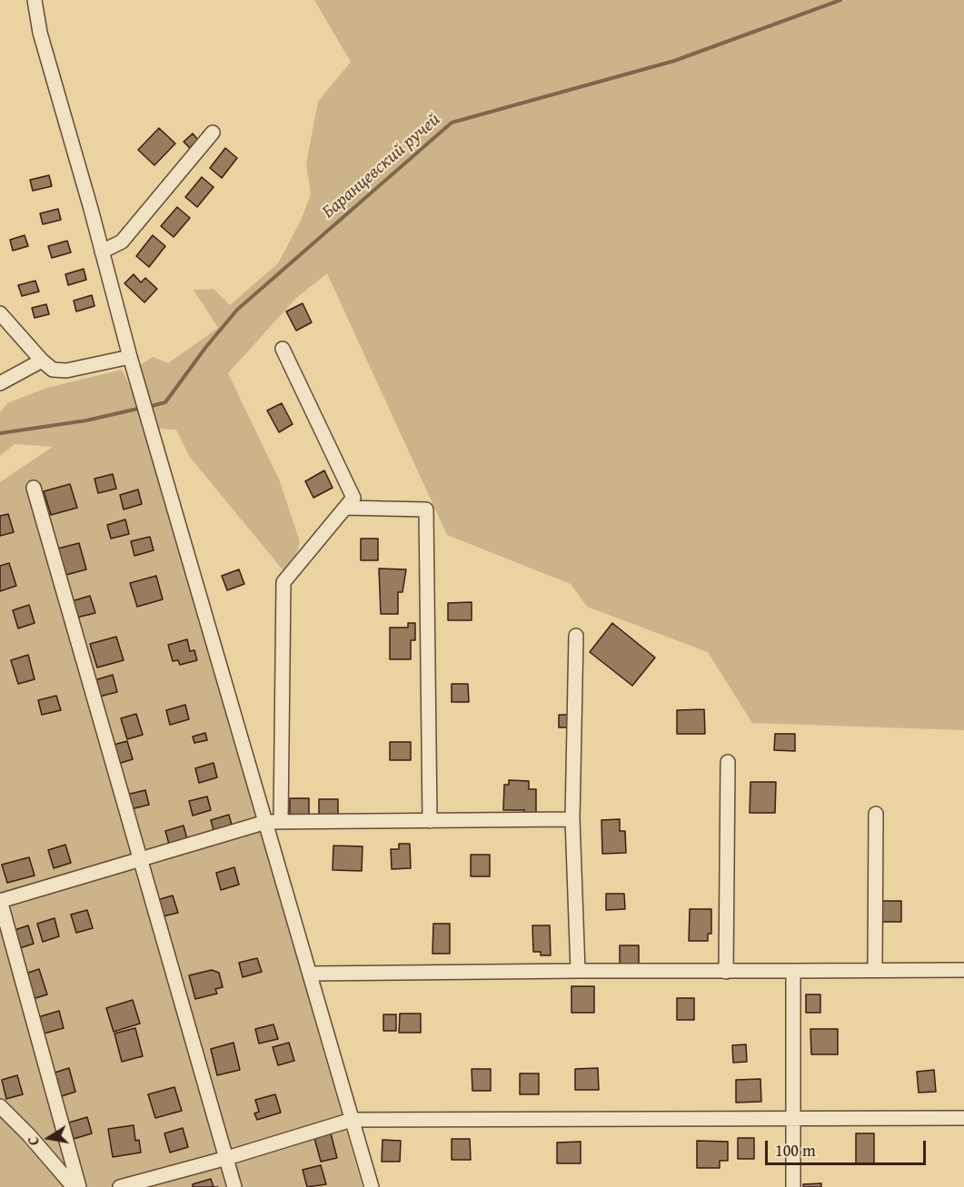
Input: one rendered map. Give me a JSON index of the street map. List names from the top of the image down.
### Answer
{
  "water": ["Баранцевский ручей"],
  "scale_bar": "100 m",
  "north": "left"
}
